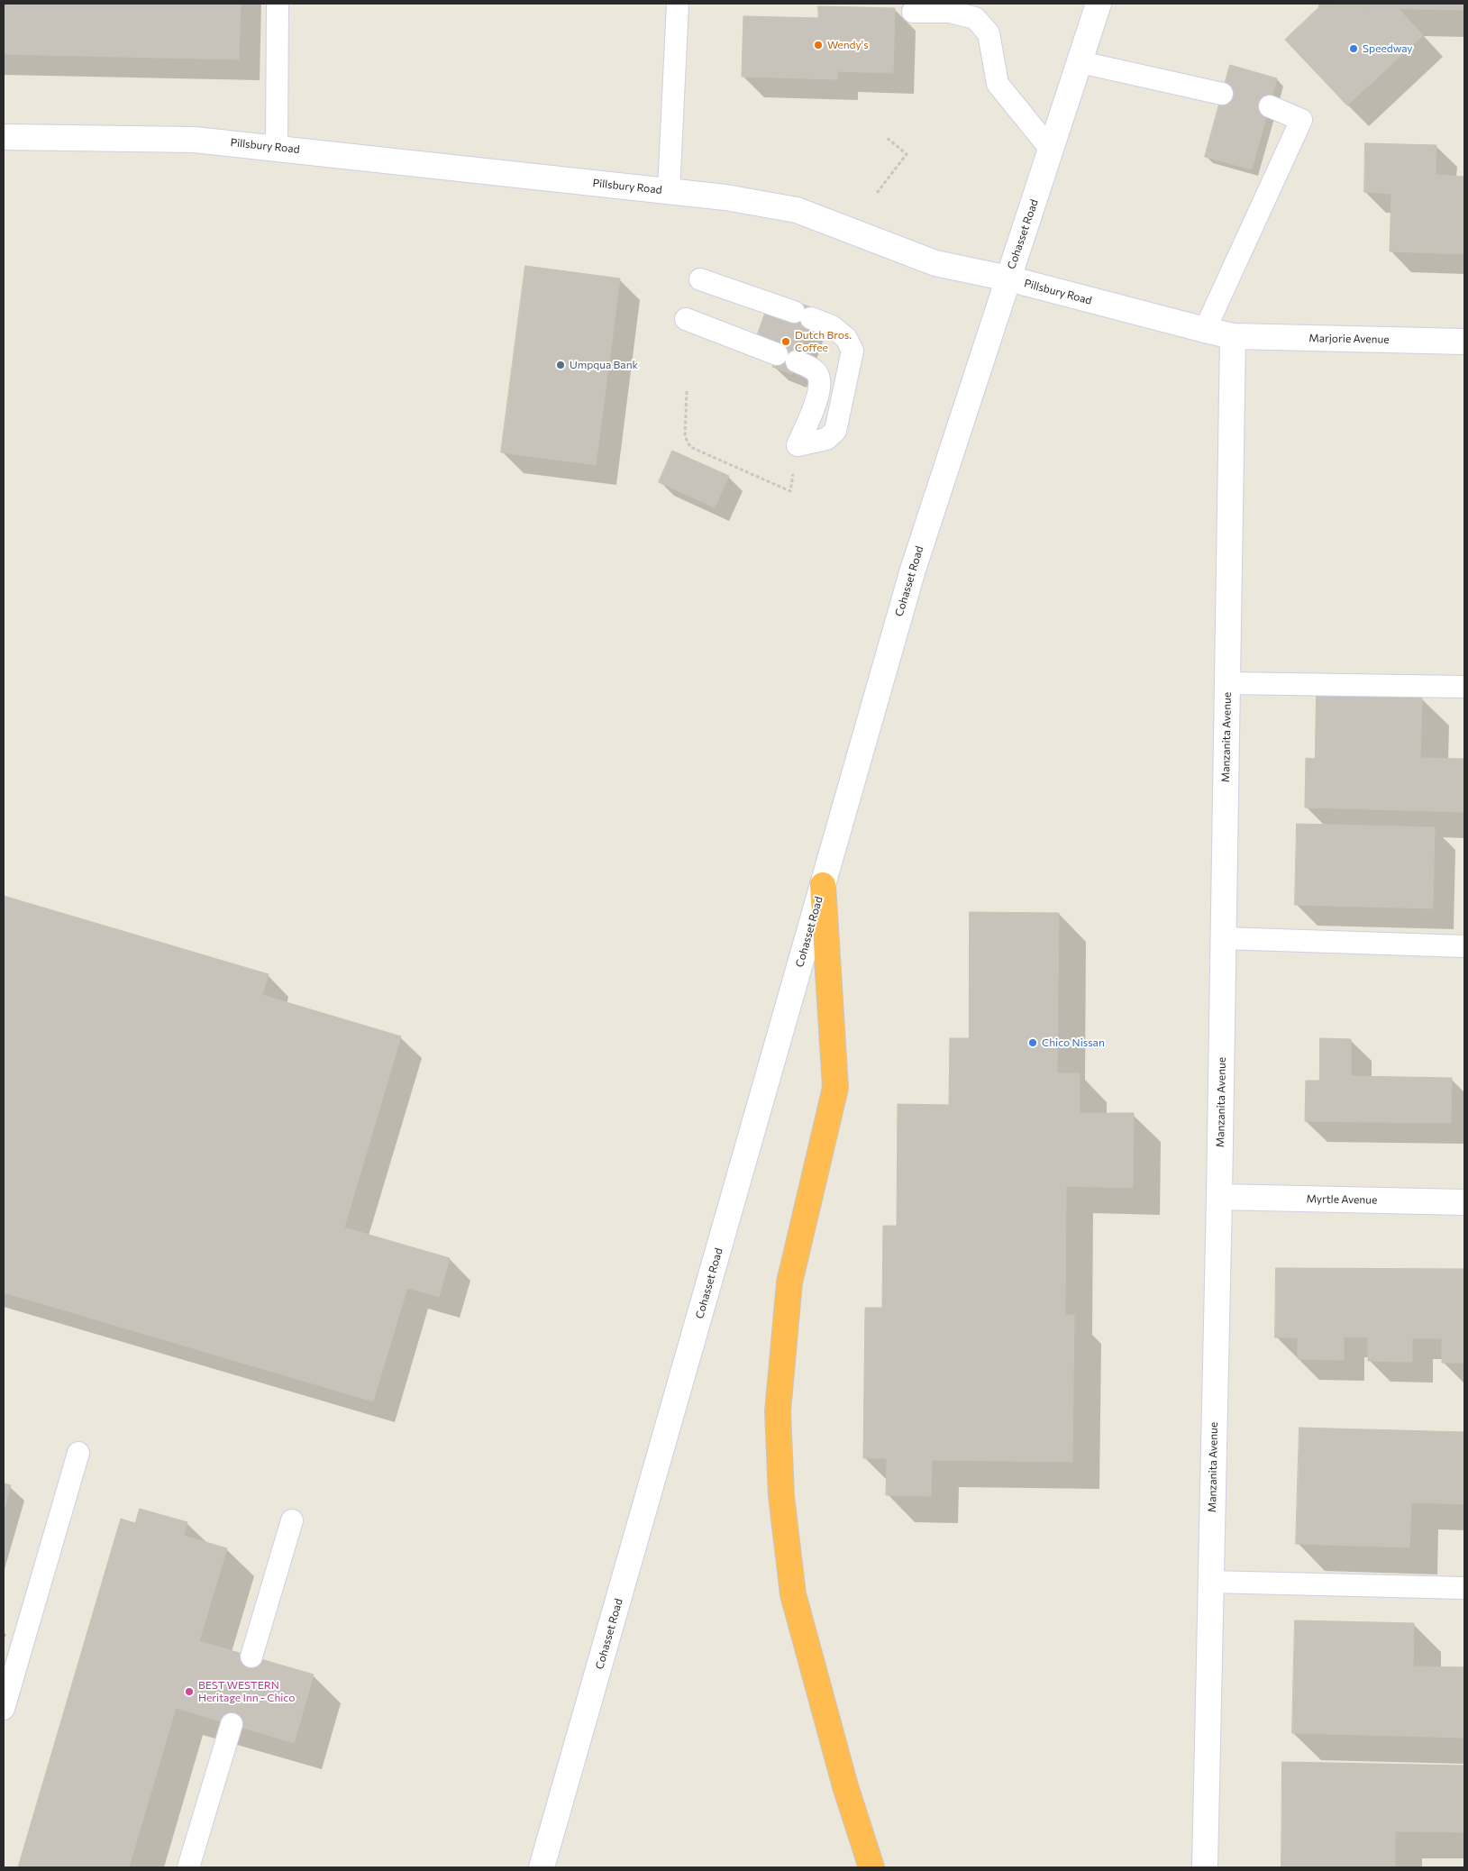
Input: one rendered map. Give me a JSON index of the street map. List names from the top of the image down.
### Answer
{
  "streets": {
    "street": [
      "Pillsbury Road",
      "Cohasset Road",
      "Marjorie Avenue",
      "Manzanita Avenue",
      "Myrtle Avenue"
    ]
  },
  "crossings": [
    ["Pillsbury Road", "Cohasset Road"],
    ["Pillsbury Road", "Marjorie Avenue"],
    ["Pillsbury Road", "Manzanita Avenue"],
    ["Marjorie Avenue", "Manzanita Avenue"],
    ["Manzanita Avenue", "Myrtle Avenue"]
  ],
  "places": [
    "Wendy's",
    "Speedway",
    "Dutch Bros. Coffee",
    "Umpqua Bank",
    "Chico Nissan",
    "BEST WESTERN Heritage Inn - Chico"
  ]
}
